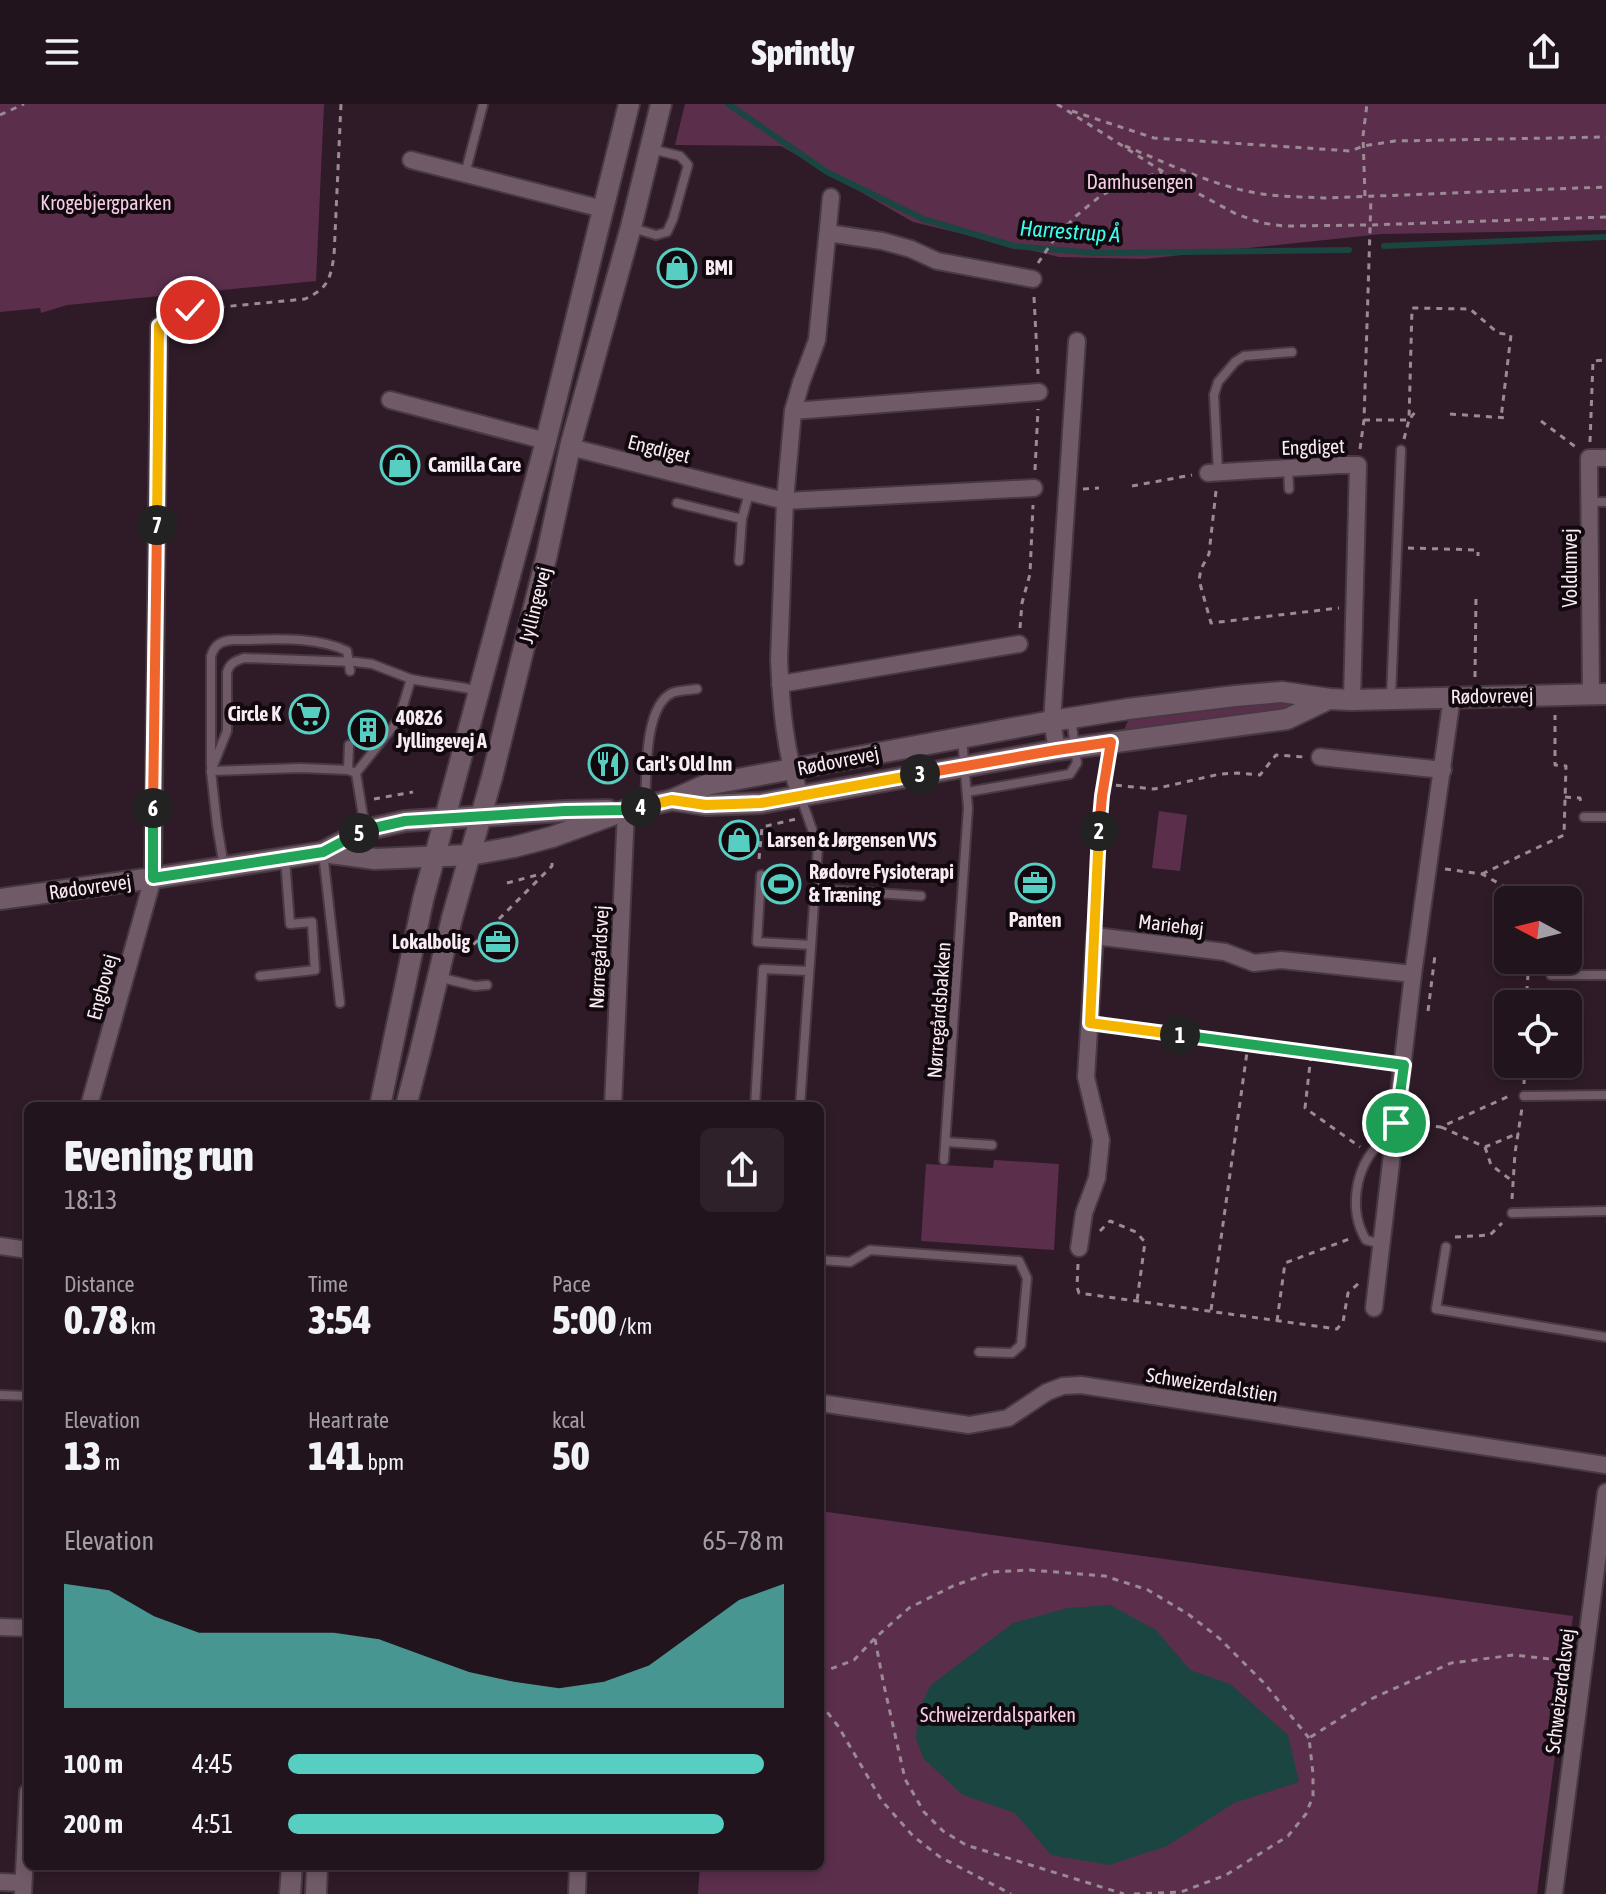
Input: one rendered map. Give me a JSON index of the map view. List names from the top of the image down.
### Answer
{
  "streets": {
    "street": [
      "Engdiget",
      "Voldumvej",
      "Jyllingevej",
      "Rødovrevej",
      "Mariehøj",
      "Nørregårdsvej",
      "Engbovej",
      "Schweizerdalstien",
      "Schweizerdalsvej"
    ],
    "lane": ["Nørregårdsbakken"]
  },
  "crossings": [
    ["Engdiget", "Jyllingevej"],
    ["Engdiget", "Rødovrevej"],
    ["Voldumvej", "Rødovrevej"],
    ["Jyllingevej", "Rødovrevej"],
    ["Rødovrevej", "Nørregårdsvej"],
    ["Rødovrevej", "Engbovej"],
    ["Rødovrevej", "Nørregårdsbakken"]
  ],
  "water": ["Harrestrup Å"],
  "parks": ["Damhusengen", "Krogebjergparken", "Schweizerdalsparken"],
  "places": {
    "shop": ["BMI", "Camilla Care", "Larsen & Jørgensen VVS"],
    "supermarket": ["Circle K"],
    "building": ["40826 Jyllingevej A"],
    "restaurant": ["Carl's Old Inn"],
    "office": ["Panten", "Lokalbolig"],
    "sports": ["Rødovre Fysioterapi & Træning"]
  },
  "north": "left",
  "page": {
    "header": "Sprintly",
    "pins": [
      "7",
      "3",
      "4",
      "6",
      "2",
      "5",
      "1"
    ],
    "heading": ["Evening run", "18:13"],
    "stats": [
      ["Distance", "0.78 km"],
      ["Time", "3:54"],
      ["Pace", "5:00 /km"],
      ["Elevation", "13 m"],
      ["Heart rate", "141 bpm"],
      ["kcal", "50"]
    ],
    "chart": ["Elevation", "65–78 m"],
    "list": [
      {
        "name": "100 m",
        "note": "4:45"
      },
      {
        "name": "200 m",
        "note": "4:51"
      }
    ]
  }
}
